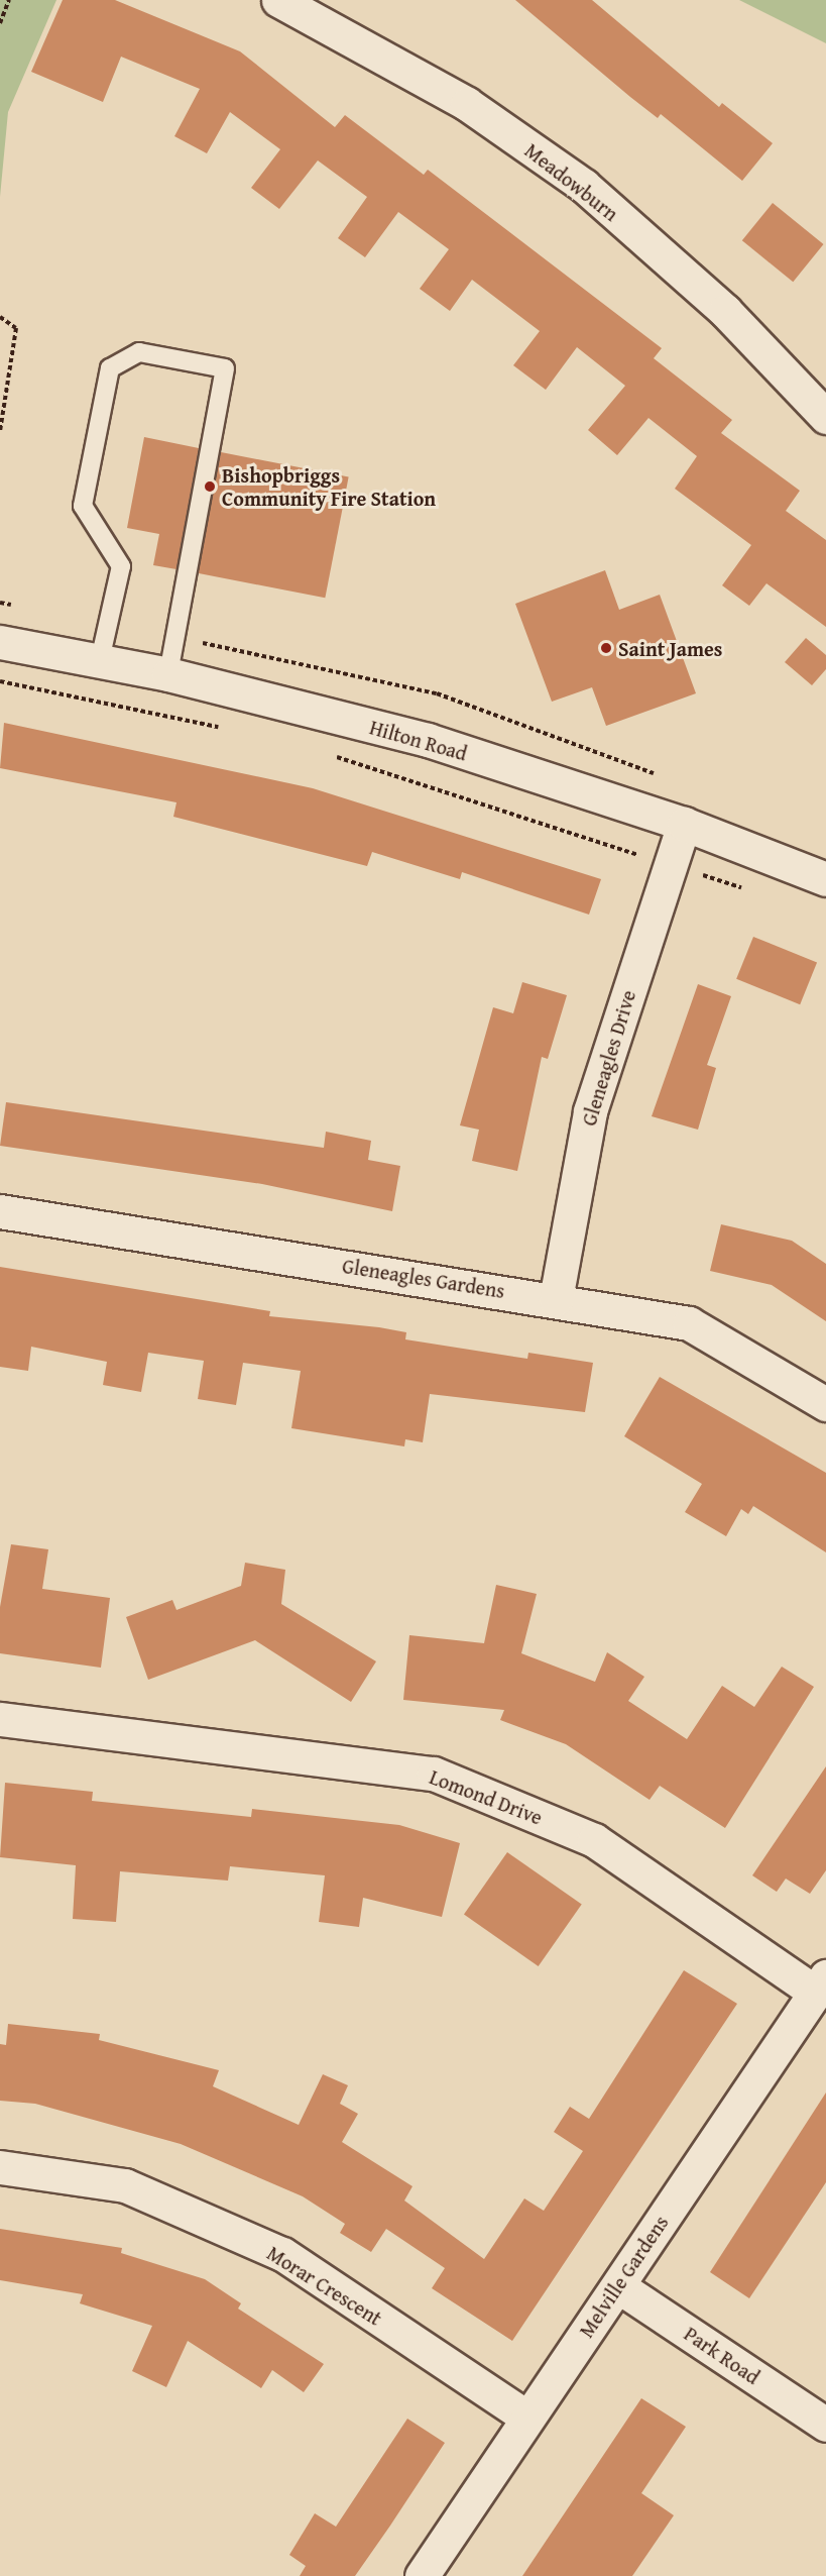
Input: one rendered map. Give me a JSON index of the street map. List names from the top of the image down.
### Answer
{
  "streets": {
    "street": [
      "Meadowburn",
      "Hilton Road",
      "Gleneagles Drive",
      "Gleneagles Gardens",
      "Lomond Drive",
      "Melville Gardens",
      "Morar Crescent",
      "Park Road"
    ]
  },
  "crossings": [
    ["Hilton Road", "Gleneagles Drive"],
    ["Gleneagles Drive", "Gleneagles Gardens"],
    ["Lomond Drive", "Melville Gardens"],
    ["Melville Gardens", "Morar Crescent"],
    ["Melville Gardens", "Park Road"]
  ],
  "places": ["Bishopbriggs Community Fire Station", "Saint James"]
}
